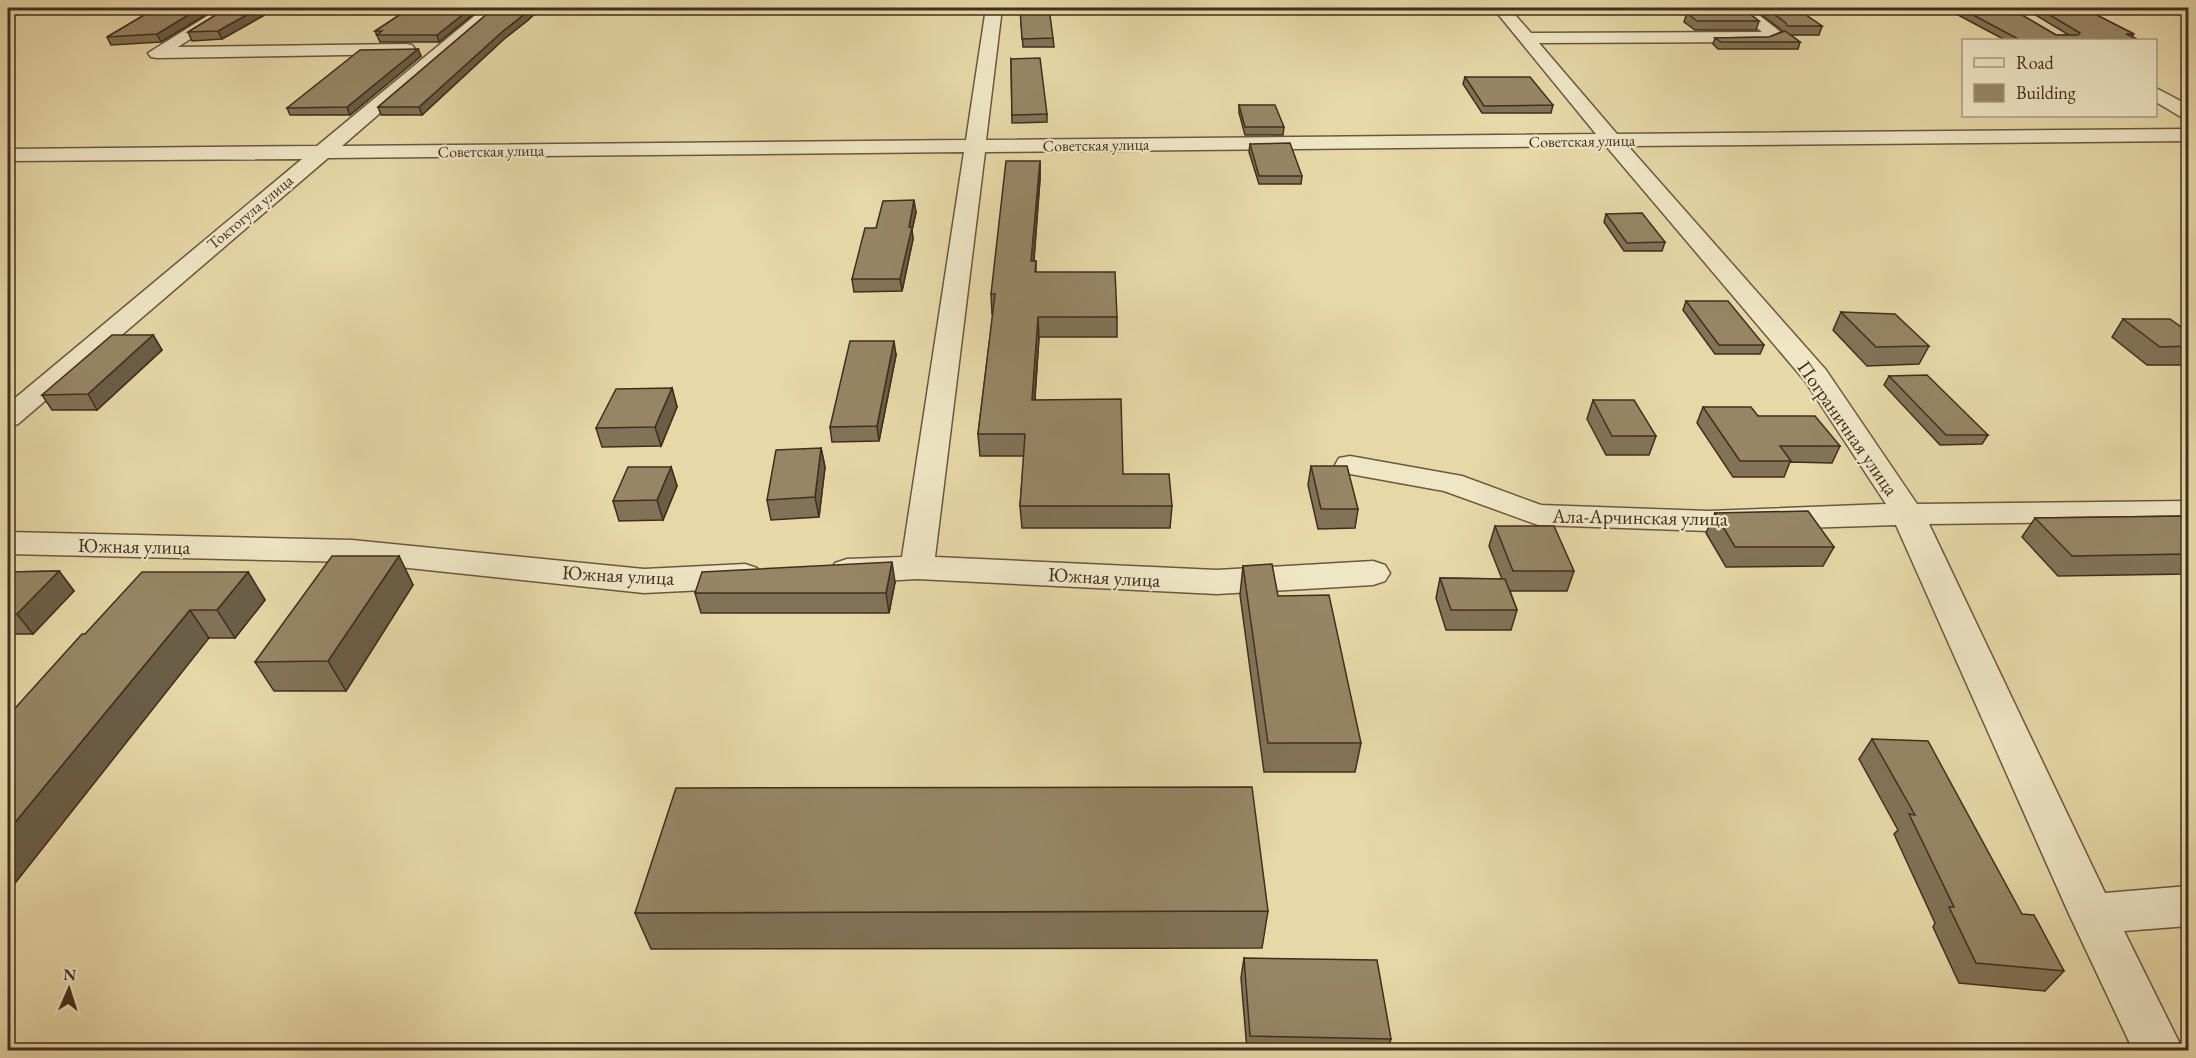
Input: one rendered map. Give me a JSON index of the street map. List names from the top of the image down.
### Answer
{
  "streets": {
    "street": [
      "Советская улица",
      "Токтогула улица",
      "Пограничная улица",
      "Ала-Арчинская улица",
      "Южная улица"
    ]
  },
  "crossings": [
    ["Советская улица", "Токтогула улица"],
    ["Советская улица", "Пограничная улица"],
    ["Пограничная улица", "Ала-Арчинская улица"]
  ],
  "legend": ["Road", "Building"],
  "north": "top"
}
